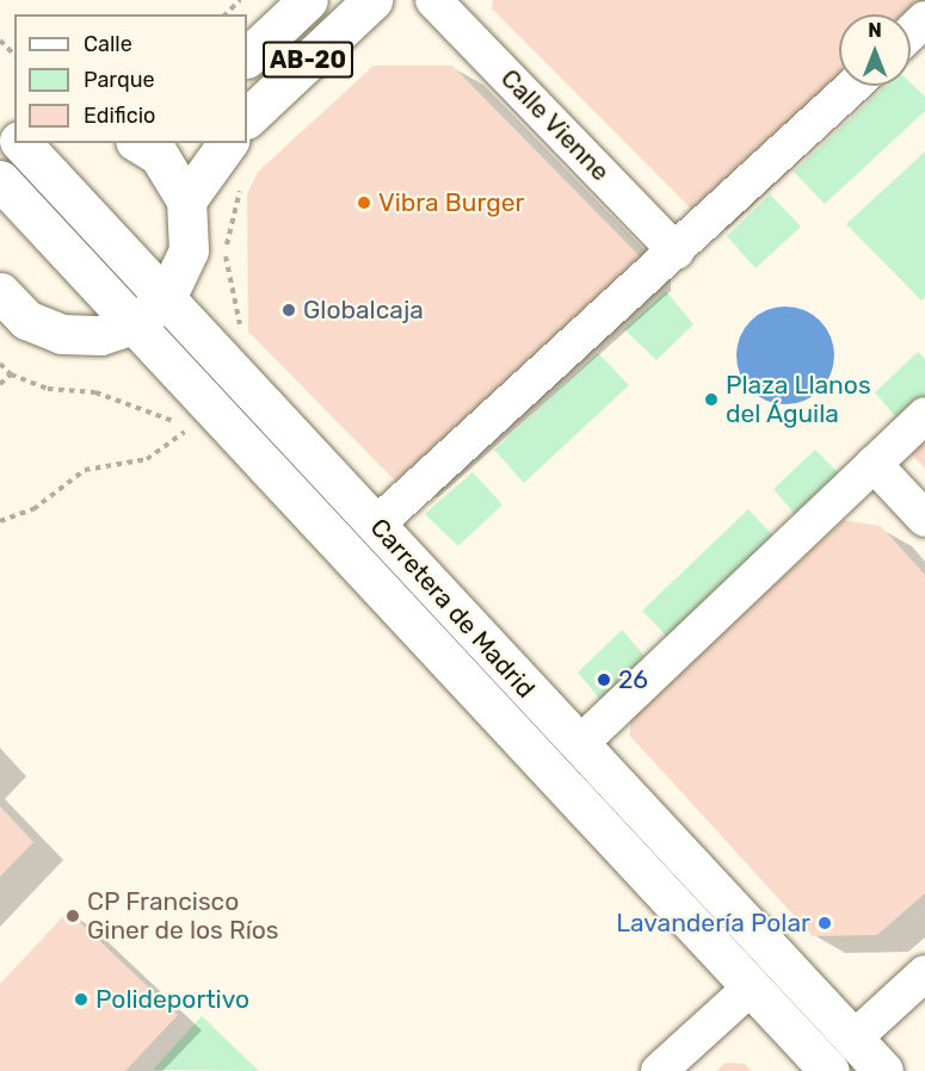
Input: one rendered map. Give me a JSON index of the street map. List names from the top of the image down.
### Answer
{
  "streets": {
    "main road": ["AB-20", "Carretera de Madrid"],
    "street": ["Calle Vienne"]
  },
  "places": [
    "Vibra Burger",
    "Globalcaja",
    "Plaza Llanos del Águila",
    "26",
    "CP Francisco Giner de los Ríos",
    "Lavandería Polar",
    "Polideportivo"
  ],
  "legend": ["Calle", "Parque", "Edificio"],
  "north": "top"
}
